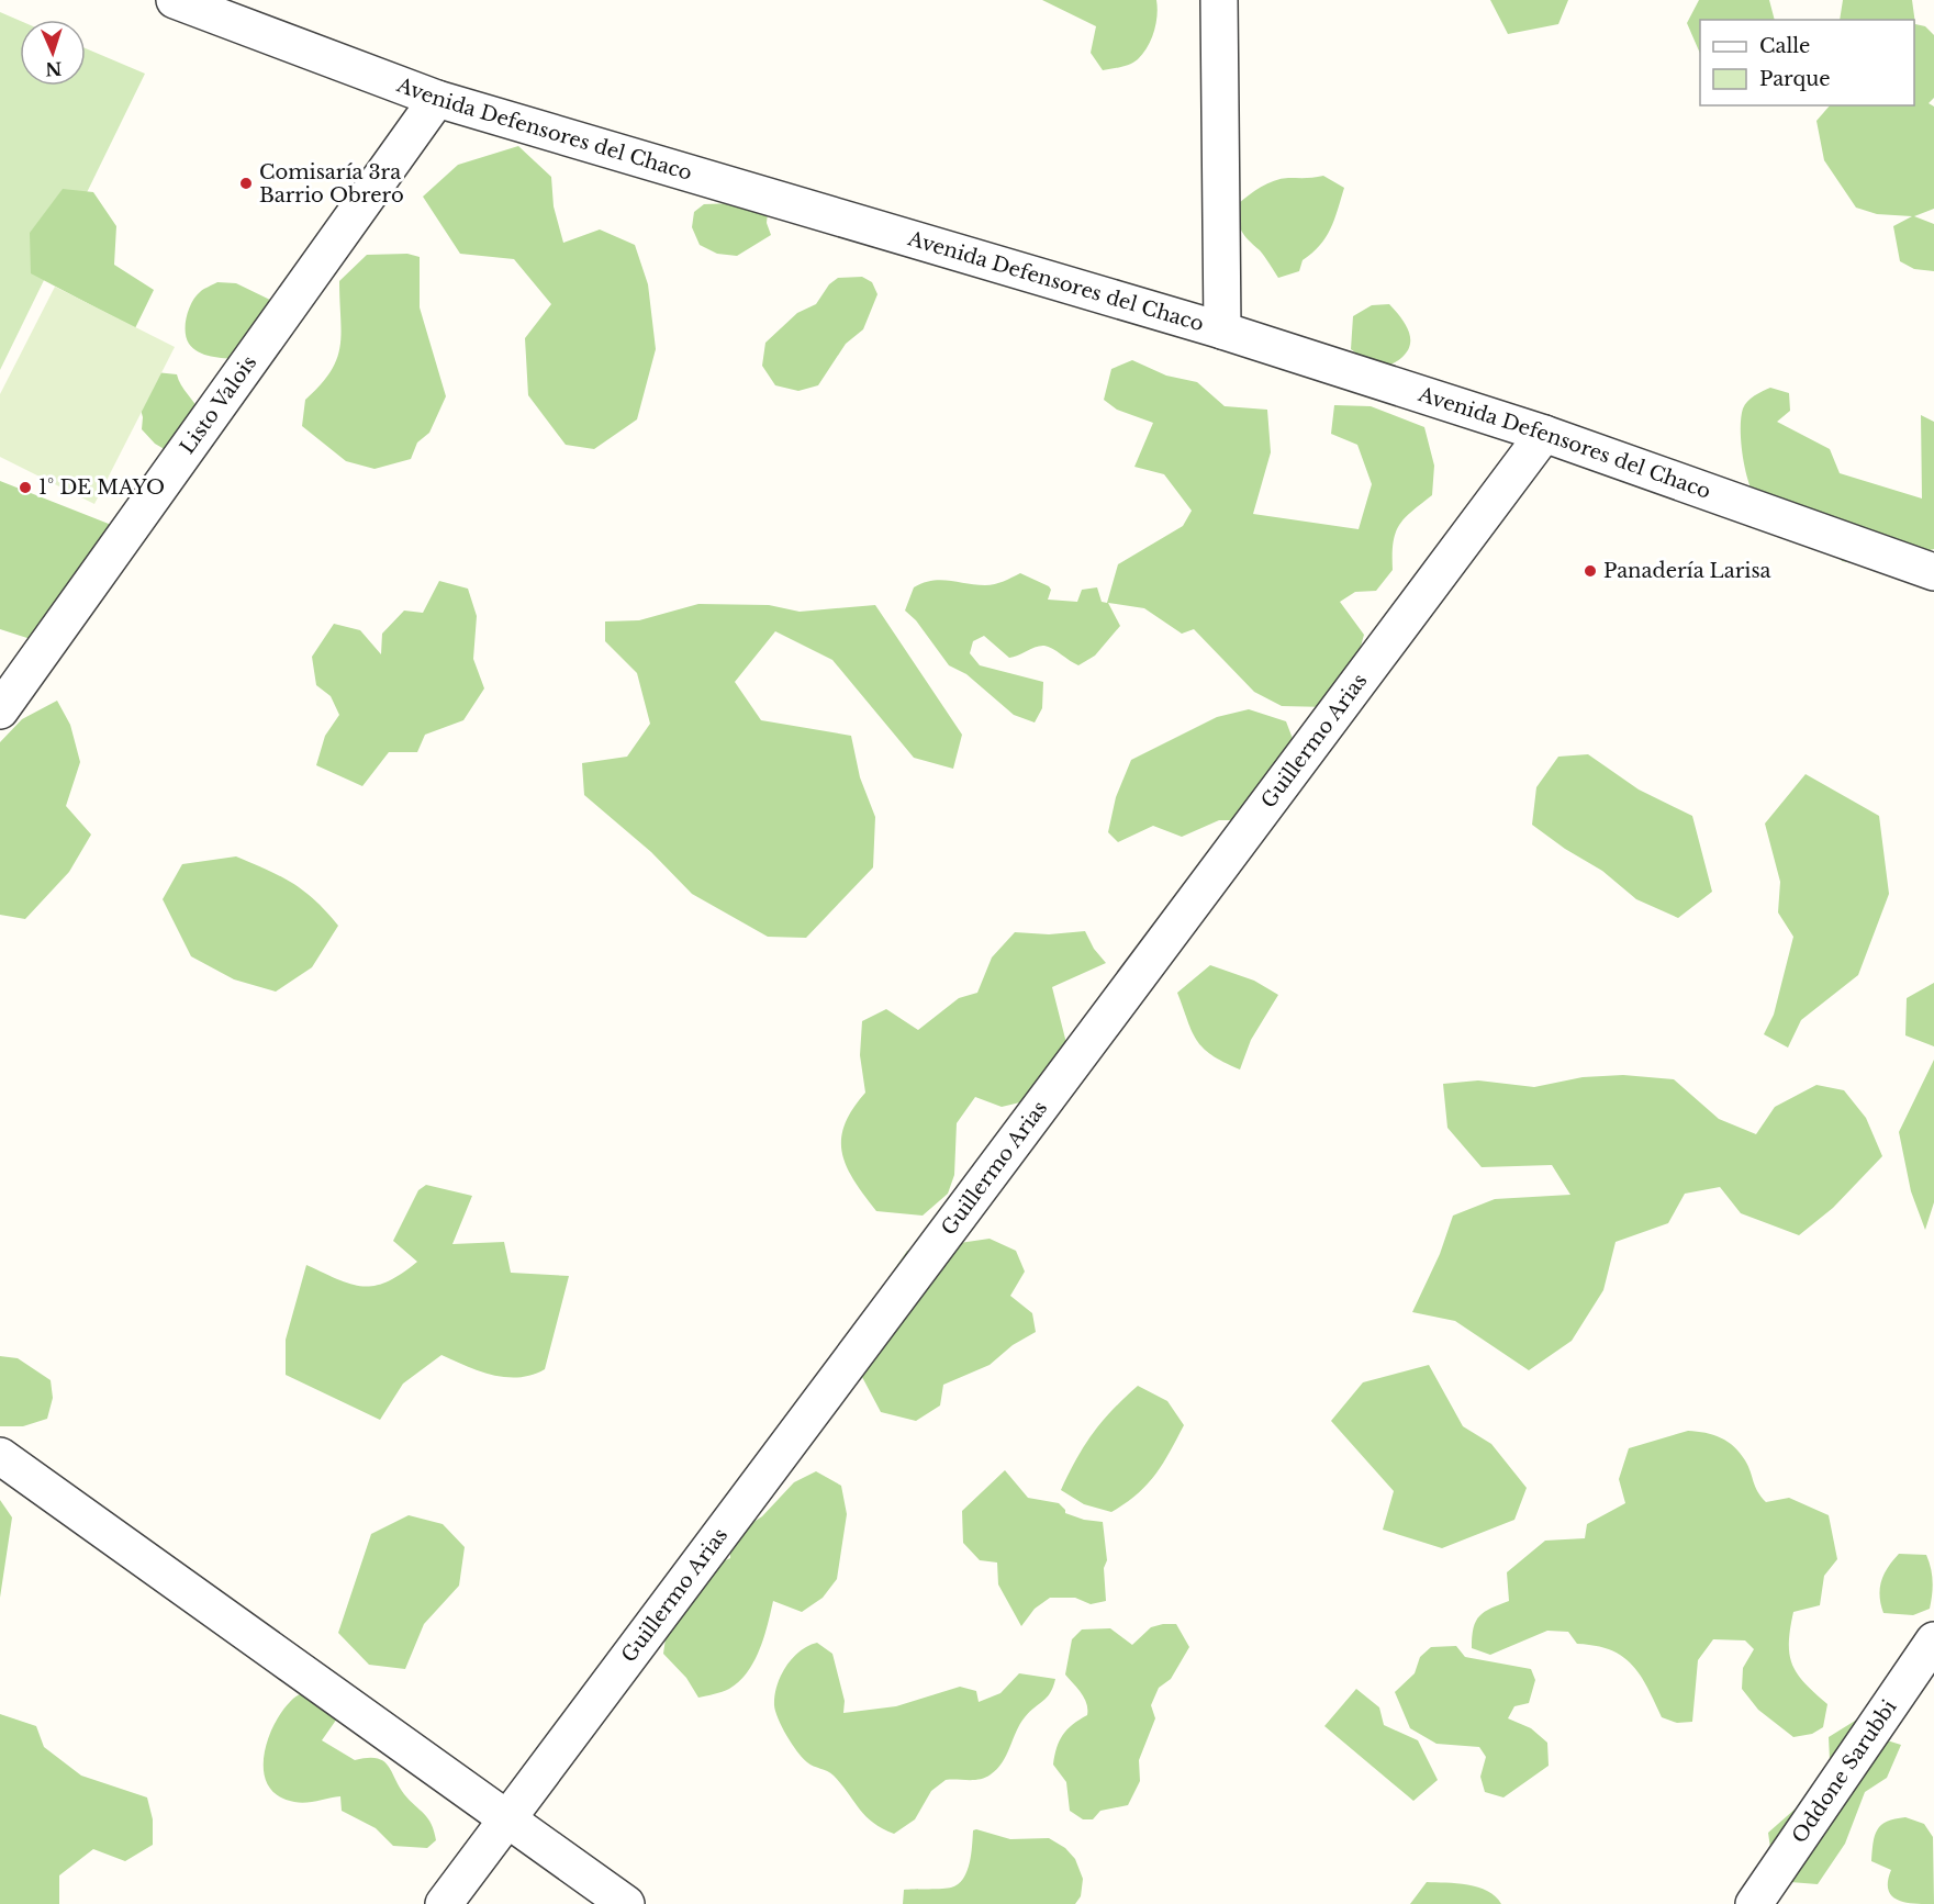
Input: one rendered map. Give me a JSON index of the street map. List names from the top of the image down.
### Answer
{
  "streets": {
    "street": [
      "Avenida Defensores del Chaco",
      "Listo Valois",
      "Guillermo Arias",
      "Oddone Sarubbi"
    ]
  },
  "crossings": [
    ["Avenida Defensores del Chaco", "Listo Valois"],
    ["Avenida Defensores del Chaco", "Guillermo Arias"]
  ],
  "places": ["Comisaría 3ra Barrio Obrero", "1° DE MAYO", "Panadería Larisa"],
  "legend": ["Calle", "Parque"],
  "north": "bottom"
}
